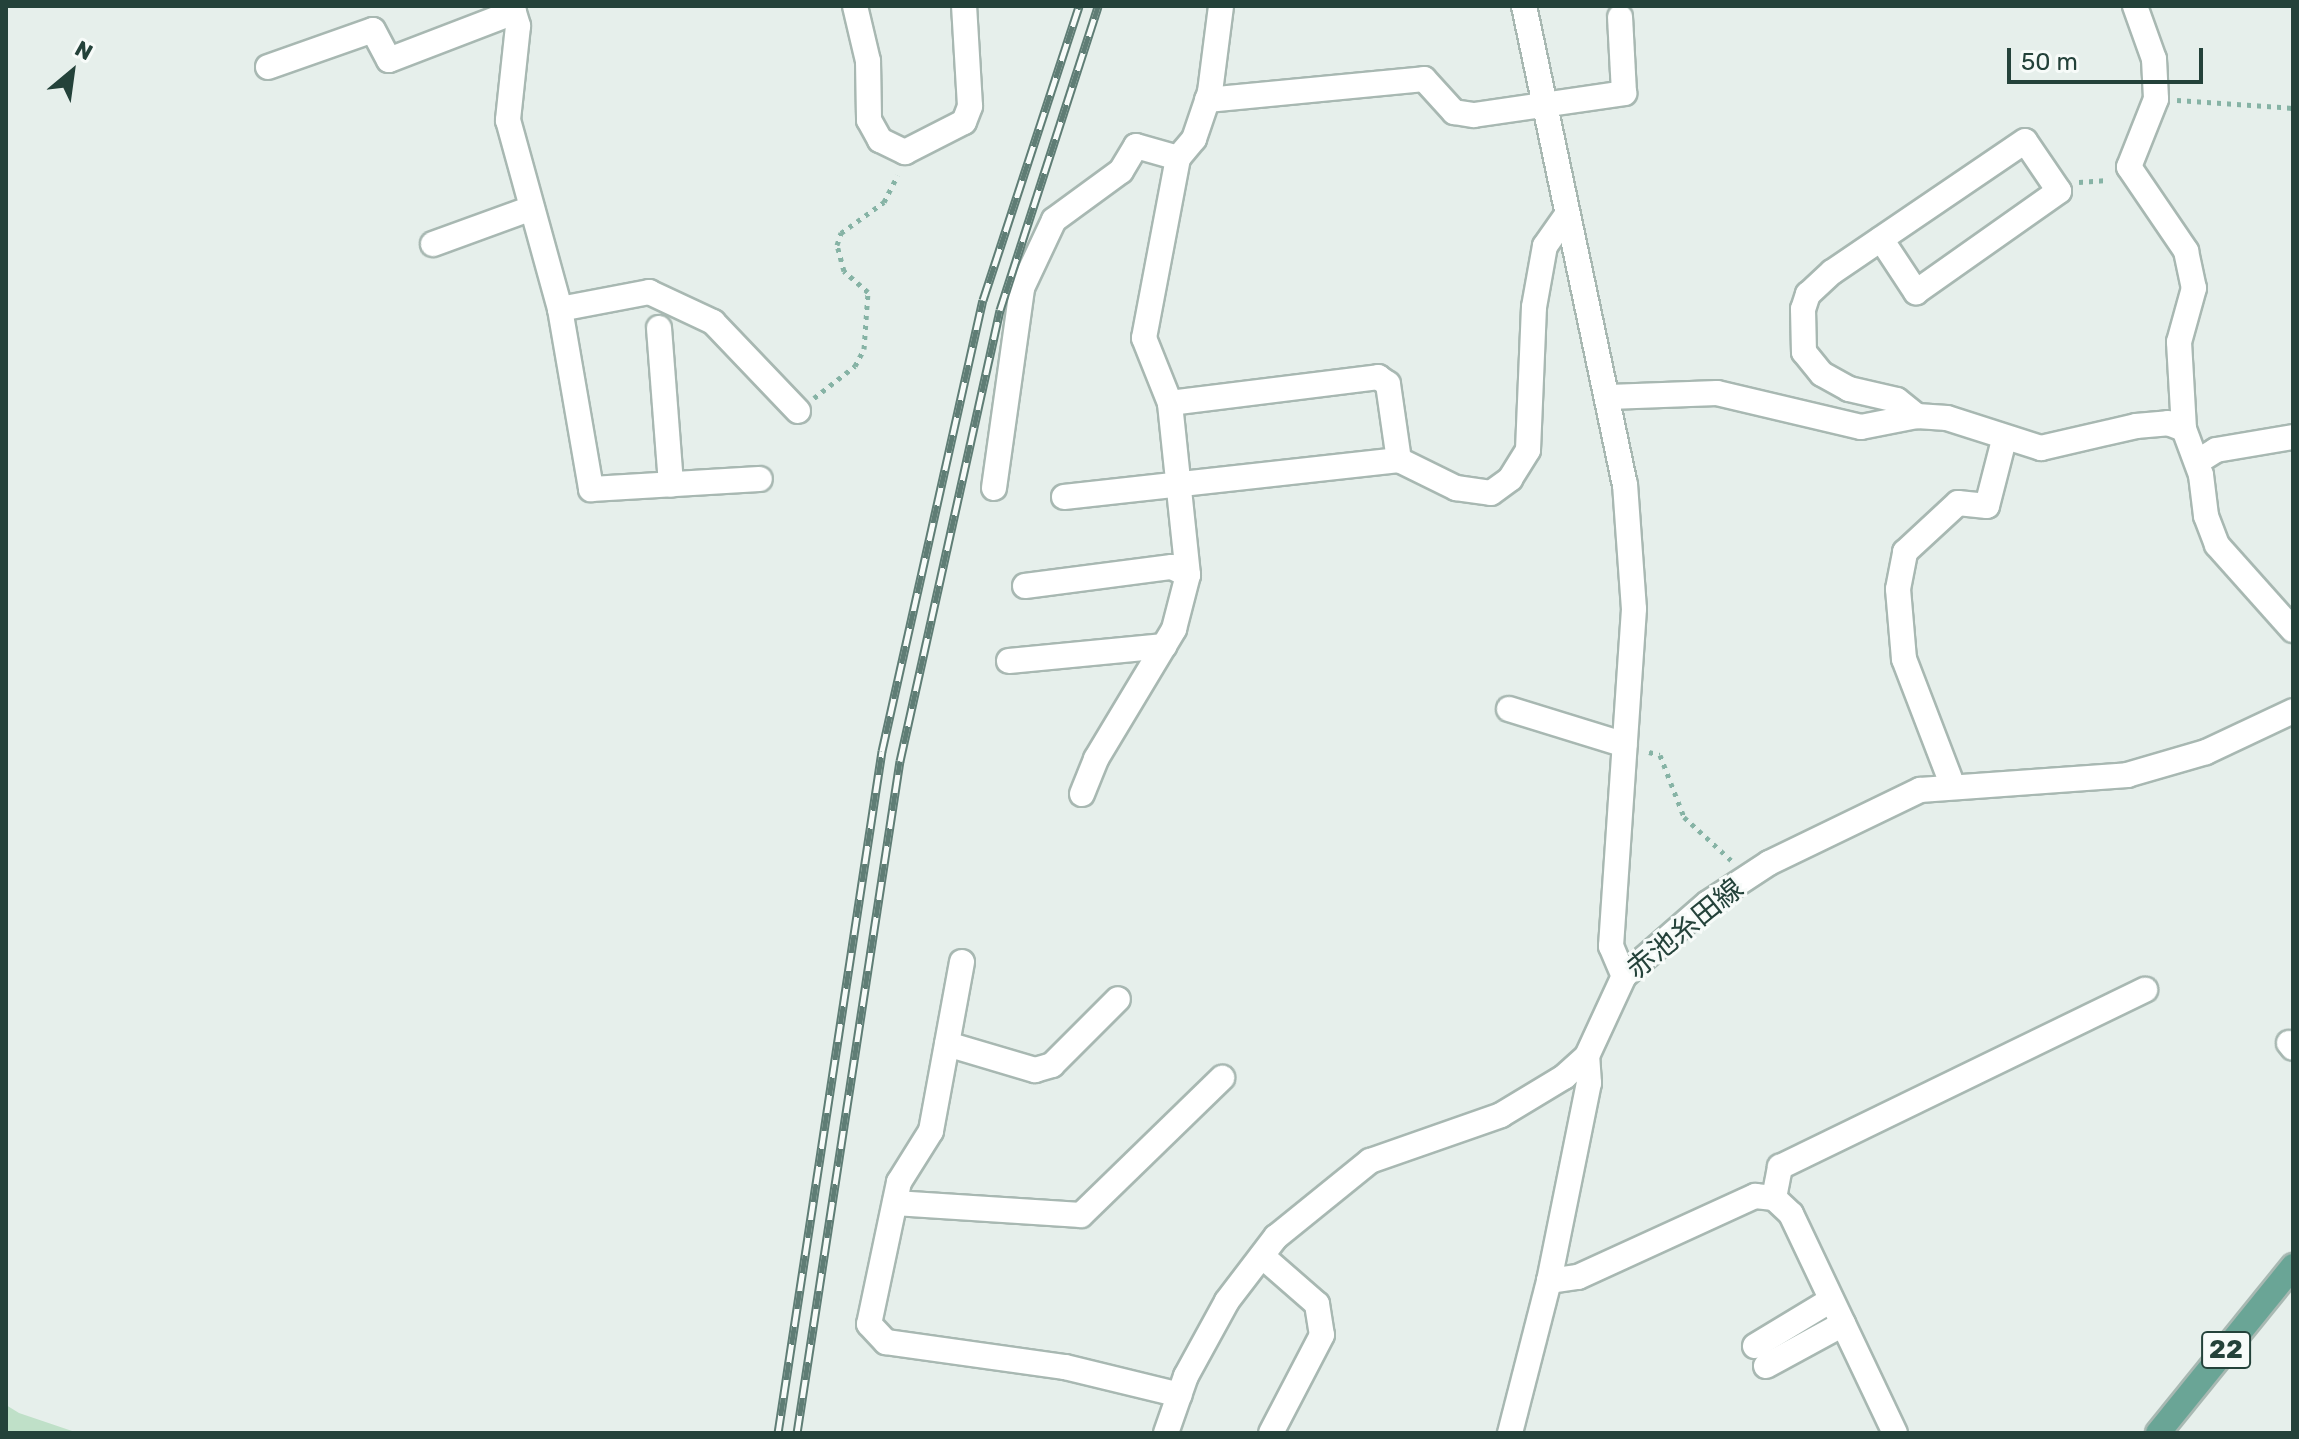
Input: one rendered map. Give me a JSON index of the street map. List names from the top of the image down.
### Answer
{
  "streets": {
    "main road": ["22"],
    "street": ["赤池糸田線"]
  },
  "scale_bar": "50 m",
  "north": "top right"
}
